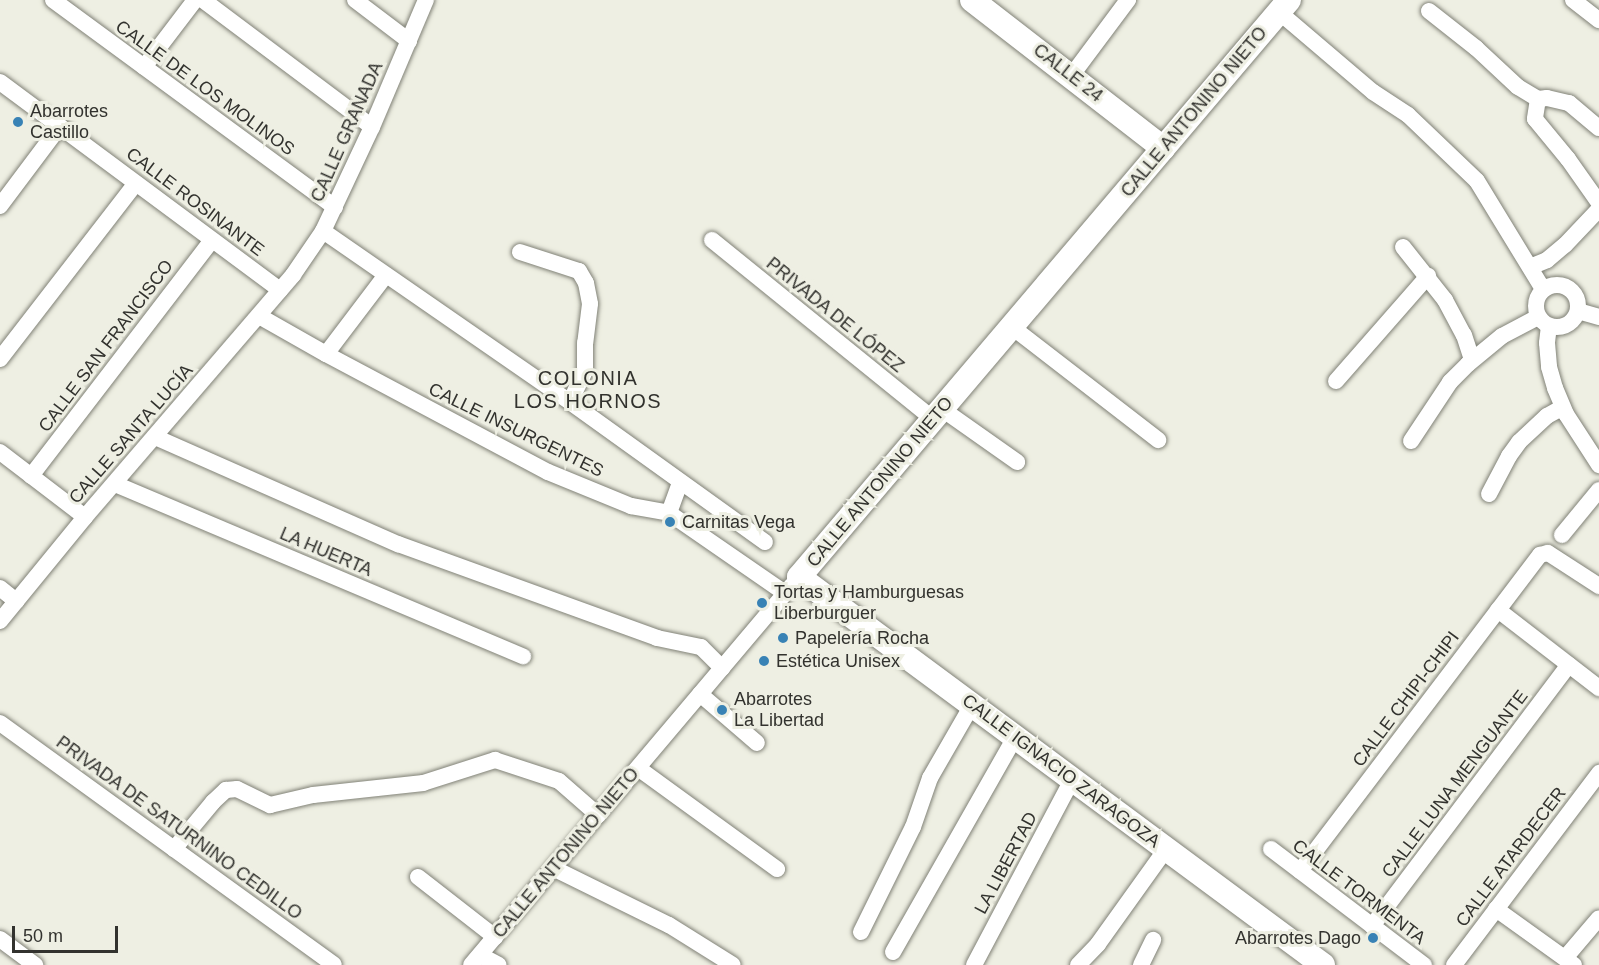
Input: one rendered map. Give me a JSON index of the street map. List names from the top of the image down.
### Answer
{
  "streets": {
    "main road": ["CALLE 24", "CALLE ANTONINO NIETO", "CALLE IGNACIO ZARAGOZA"],
    "street": [
      "CALLE DE LOS MOLINOS",
      "CALLE GRANADA",
      "CALLE ROSINANTE",
      "PRIVADA DE LÓPEZ",
      "CALLE SAN FRANCISCO",
      "CALLE INSURGENTES",
      "CALLE SANTA LUCÍA",
      "LA HUERTA",
      "CALLE CHIPI-CHIPI",
      "CALLE LUNA MENGUANTE",
      "PRIVADA DE SATURNINO CEDILLO",
      "CALLE ATARDECER",
      "LA LIBERTAD",
      "CALLE TORMENTA"
    ]
  },
  "crossings": [
    ["CALLE 24", "CALLE ANTONINO NIETO"],
    ["CALLE DE LOS MOLINOS", "CALLE GRANADA"],
    ["CALLE ANTONINO NIETO", "PRIVADA DE LÓPEZ"],
    ["CALLE ANTONINO NIETO", "CALLE INSURGENTES"],
    ["CALLE ANTONINO NIETO", "CALLE IGNACIO ZARAGOZA"],
    ["CALLE GRANADA", "CALLE SANTA LUCÍA"],
    ["CALLE ROSINANTE", "CALLE SAN FRANCISCO"],
    ["CALLE ROSINANTE", "CALLE SANTA LUCÍA"],
    ["CALLE INSURGENTES", "CALLE SANTA LUCÍA"],
    ["CALLE INSURGENTES", "CALLE IGNACIO ZARAGOZA"],
    ["CALLE SANTA LUCÍA", "LA HUERTA"],
    ["CALLE CHIPI-CHIPI", "CALLE TORMENTA"],
    ["CALLE IGNACIO ZARAGOZA", "LA LIBERTAD"],
    ["CALLE LUNA MENGUANTE", "CALLE TORMENTA"]
  ],
  "districts": ["COLONIA LOS HORNOS"],
  "places": [
    "Abarrotes Castillo",
    "Carnitas Vega",
    "Tortas y Hamburguesas Liberburguer",
    "Papelería Rocha",
    "Estética Unisex",
    "Abarrotes La Libertad",
    "Abarrotes Dago"
  ],
  "scale_bar": "50 m"
}
